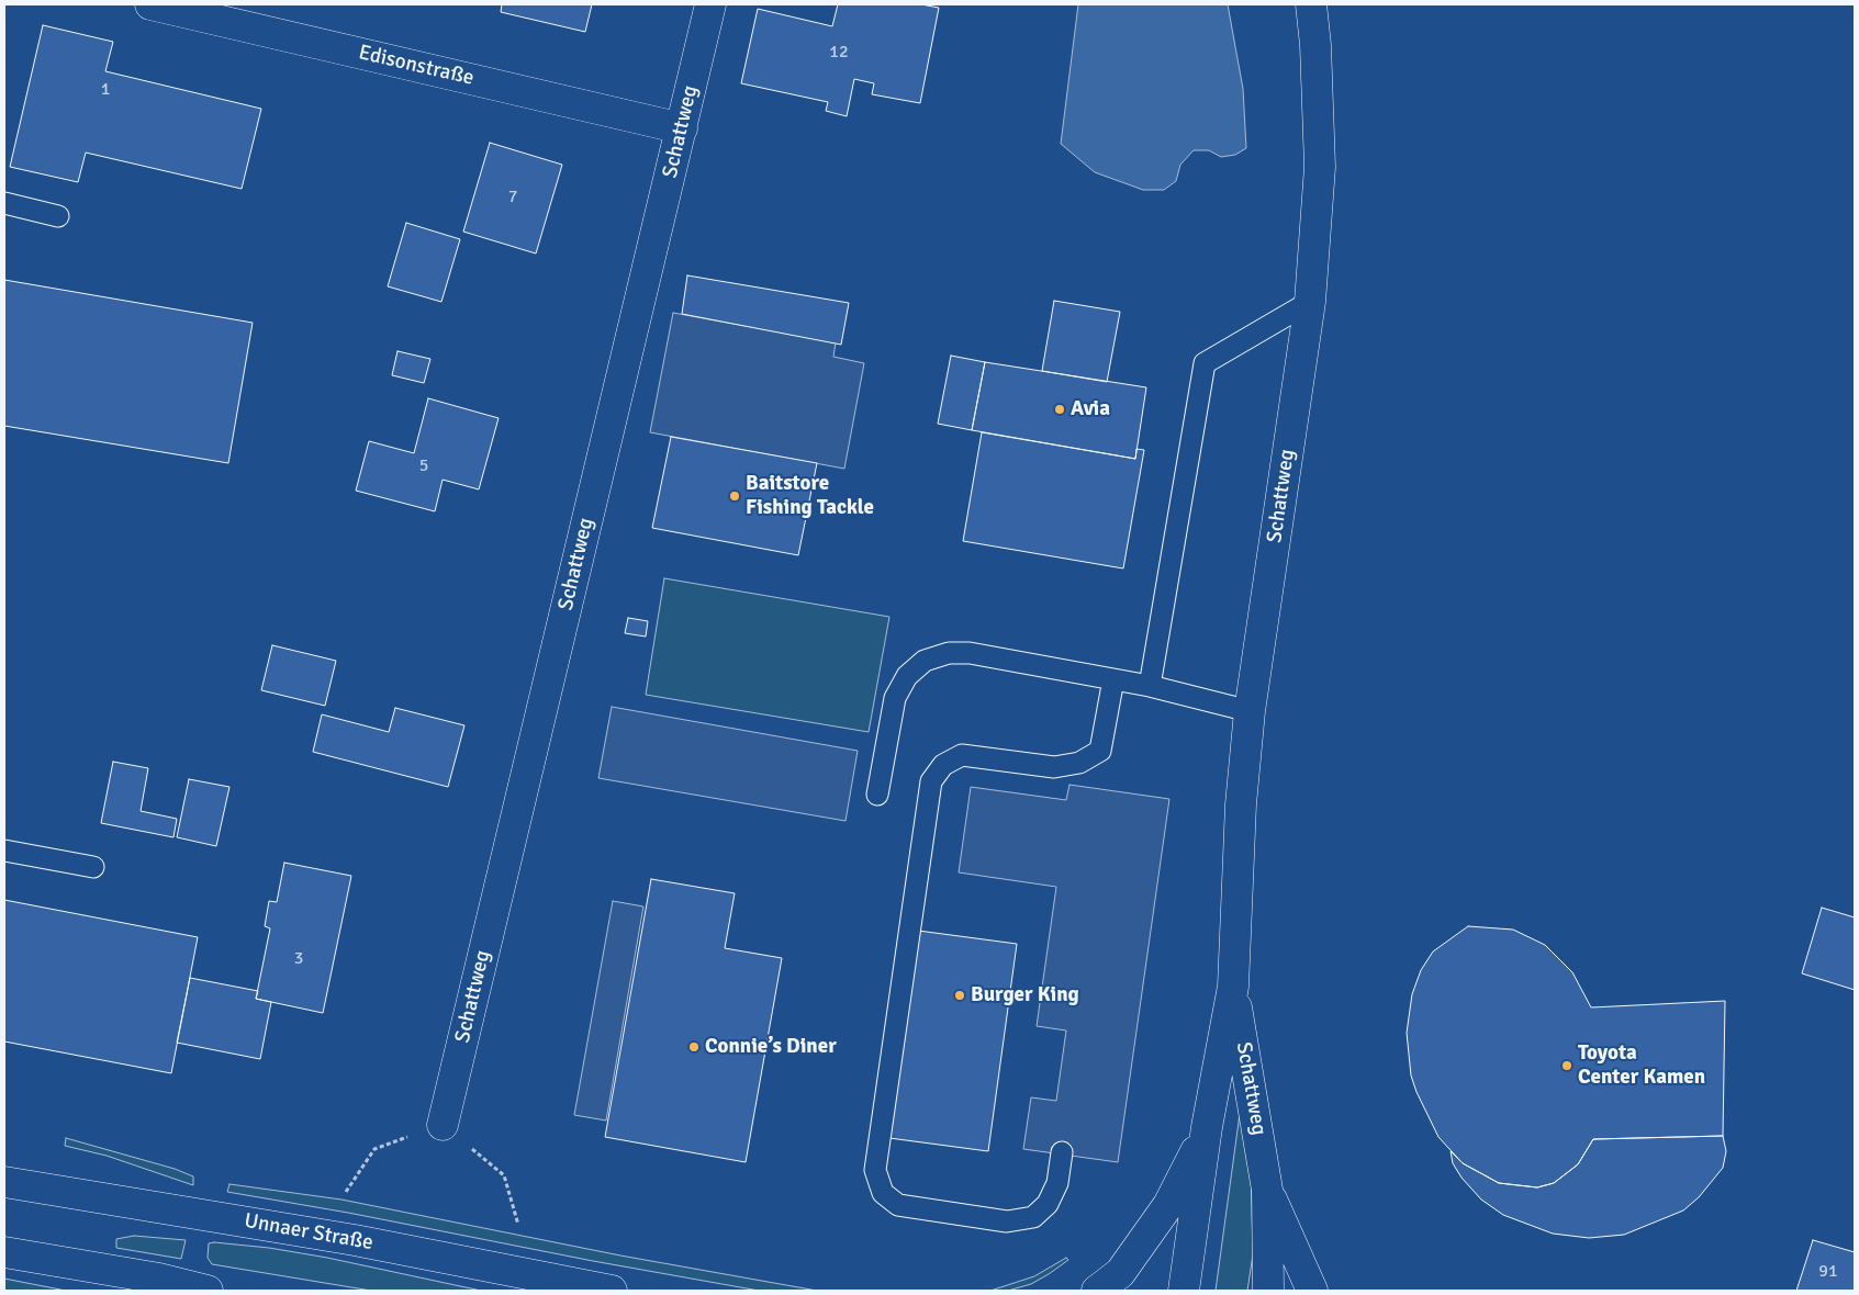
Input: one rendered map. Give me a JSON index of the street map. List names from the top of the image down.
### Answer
{
  "streets": {
    "street": ["Edisonstraße", "Schattweg", "Unnaer Straße"]
  },
  "crossings": [
    ["Edisonstraße", "Schattweg"]
  ],
  "places": [
    "Avia",
    "Baitstore Fishing Tackle",
    "Burger King",
    "Connie’s Diner",
    "Toyota Center Kamen"
  ],
  "house_numbers": [
    "12",
    "1",
    "7",
    "5",
    "3",
    "91"
  ]
}
